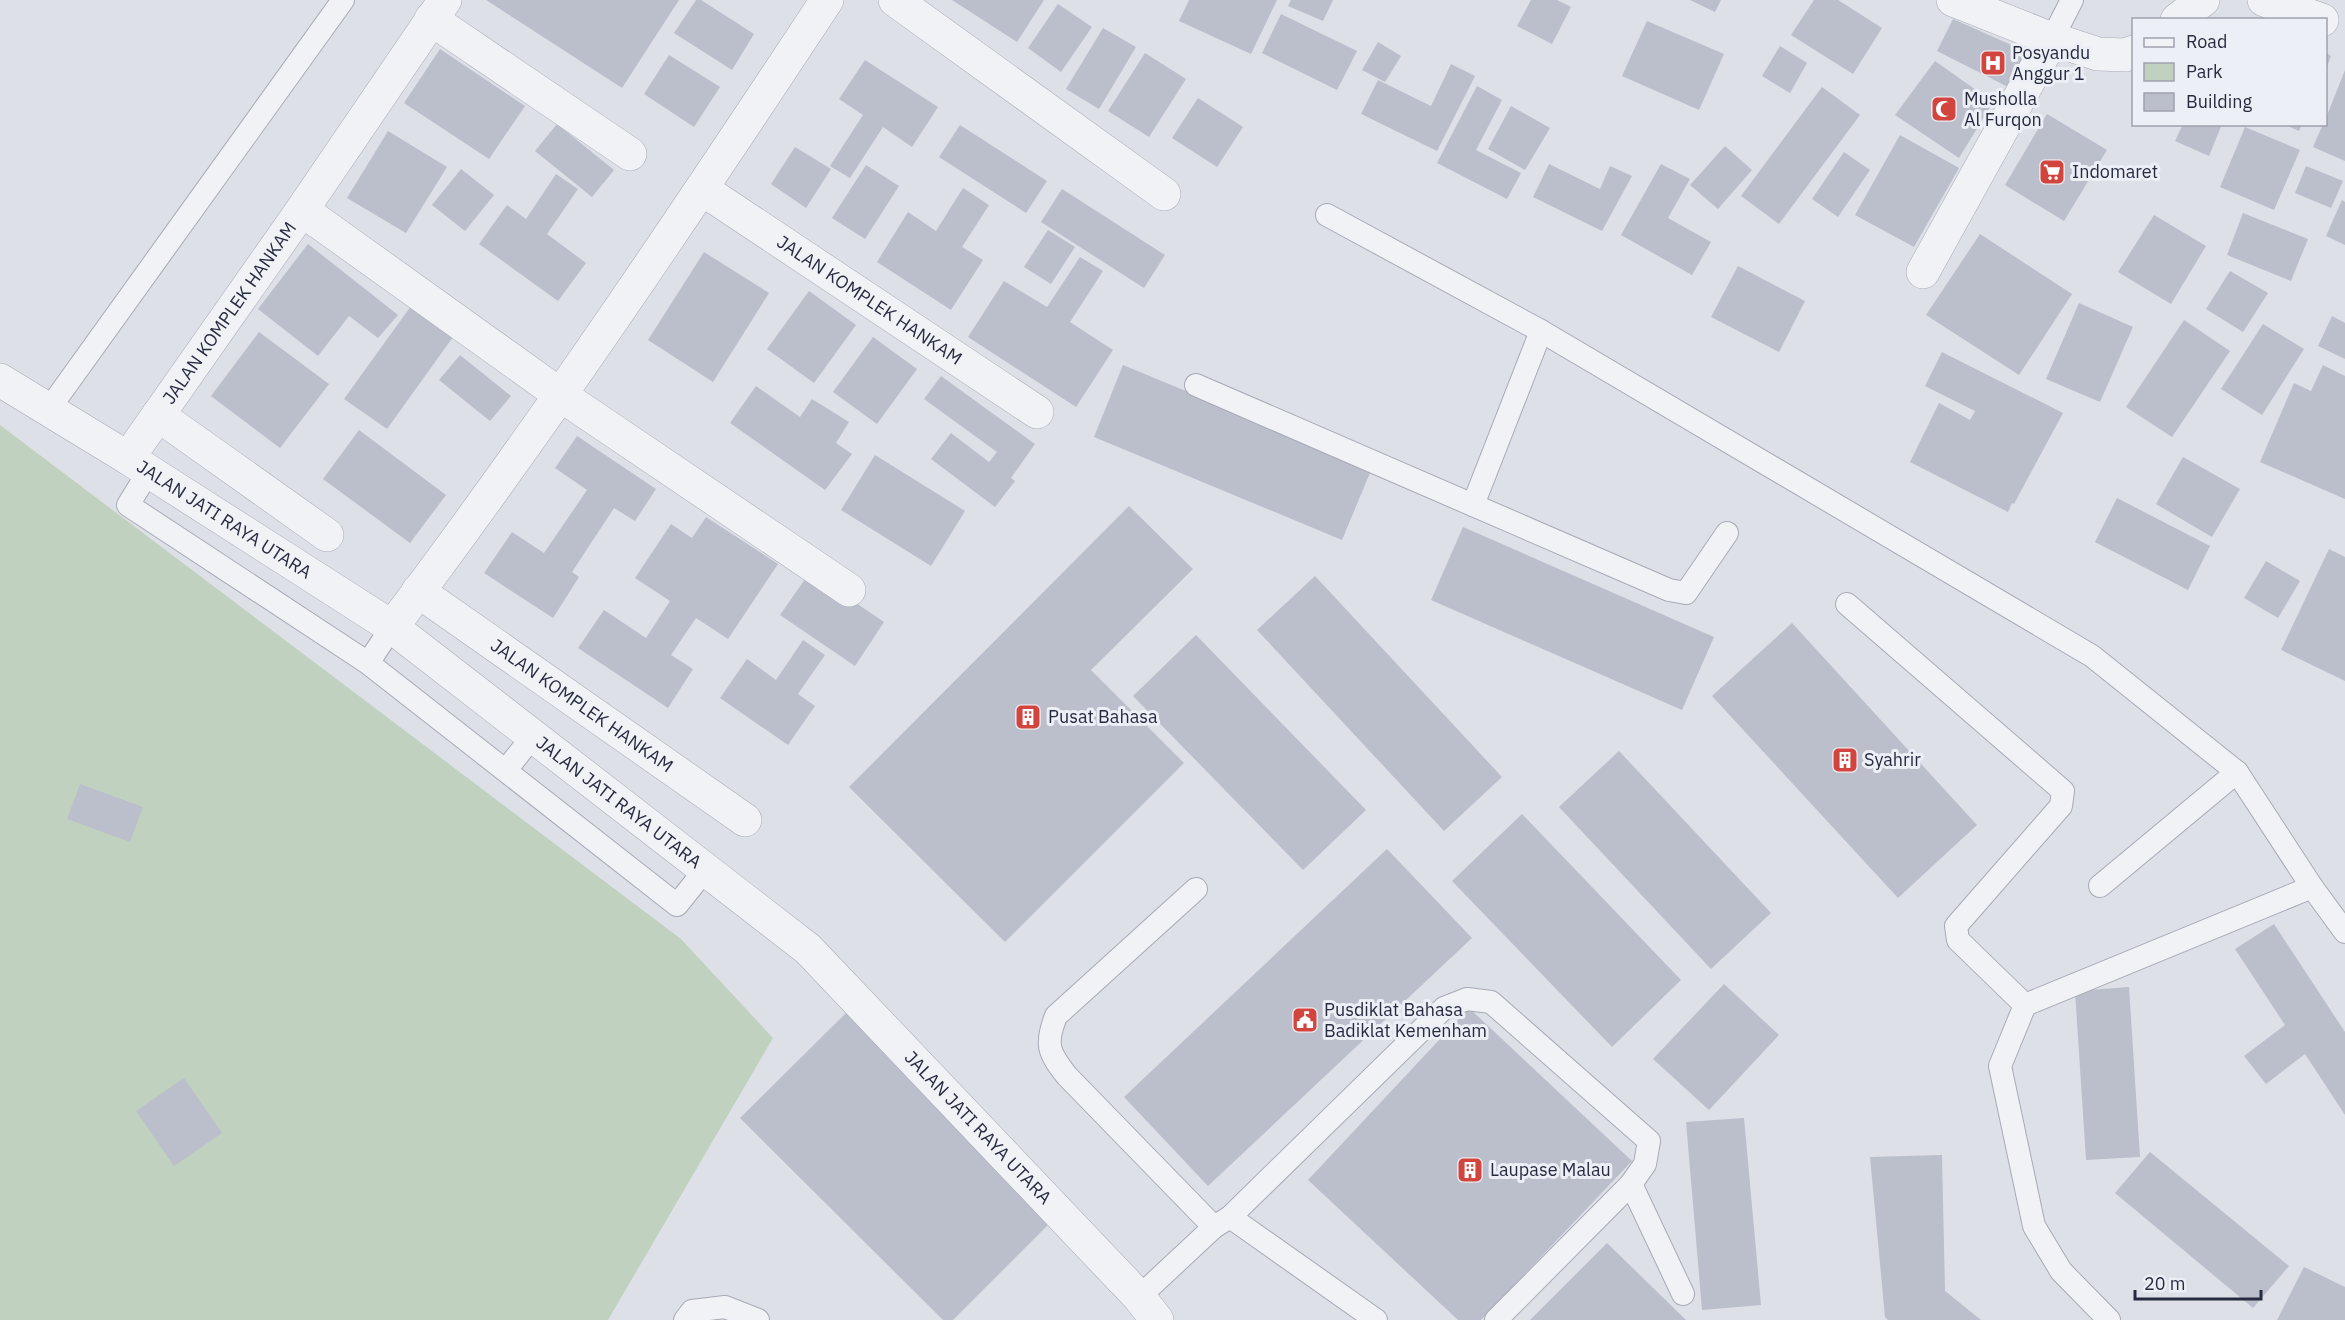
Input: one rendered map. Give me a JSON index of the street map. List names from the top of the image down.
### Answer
{
  "streets": {
    "street": ["JALAN KOMPLEK HANKAM", "JALAN JATI RAYA UTARA"]
  },
  "crossings": [
    ["JALAN KOMPLEK HANKAM", "JALAN JATI RAYA UTARA"]
  ],
  "places": {
    "hospital": ["Posyandu Anggur 1"],
    "mosque": ["Musholla Al Furqon"],
    "supermarket": ["Indomaret"],
    "building": ["Pusat Bahasa", "Syahrir", "Laupase Malau"],
    "public building": ["Pusdiklat Bahasa Badiklat Kemenham"]
  },
  "legend": ["Road", "Park", "Building"],
  "scale_bar": "20 m"
}
